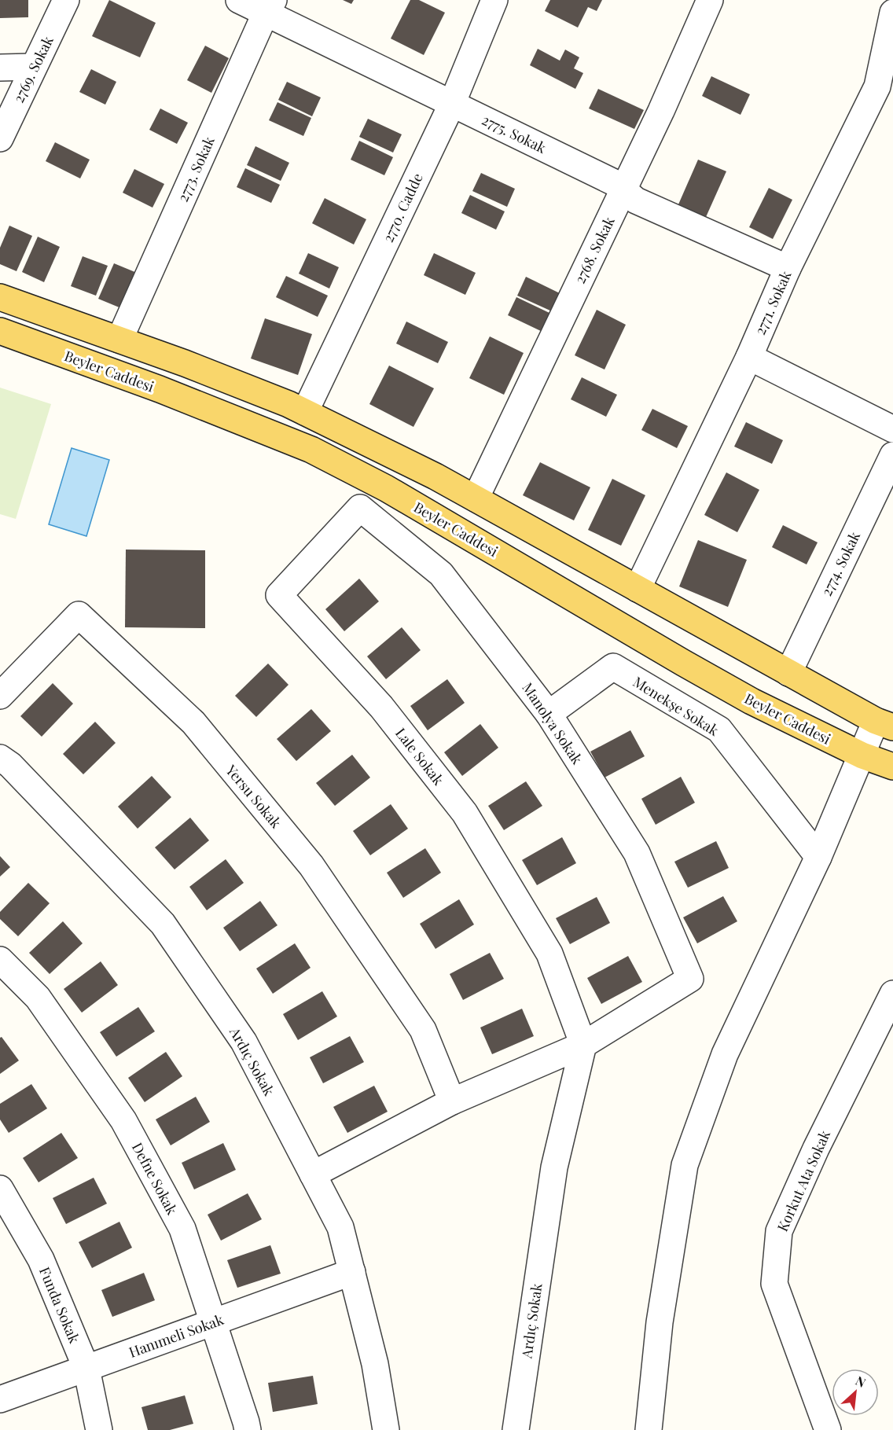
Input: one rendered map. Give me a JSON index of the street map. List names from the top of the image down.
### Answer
{
  "streets": {
    "main road": ["Beyler Caddesi"],
    "street": [
      "2769. Sokak",
      "2775. Sokak",
      "2773. Sokak",
      "2770. Cadde",
      "2768. Sokak",
      "2771. Sokak",
      "2774. Sokak",
      "Menekşe Sokak",
      "Manolya Sokak",
      "Lale Sokak",
      "Yersu Sokak",
      "Ardıç Sokak",
      "Defne Sokak",
      "Korkut Ata Sokak",
      "Funda Sokak",
      "Hanımeli Sokak"
    ]
  },
  "crossings": [
    ["2775. Sokak", "2773. Sokak"],
    ["2775. Sokak", "2770. Cadde"],
    ["2775. Sokak", "2768. Sokak"],
    ["2775. Sokak", "2771. Sokak"],
    ["Menekşe Sokak", "Manolya Sokak"],
    ["Manolya Sokak", "Lale Sokak"],
    ["Manolya Sokak", "Ardıç Sokak"],
    ["Lale Sokak", "Ardıç Sokak"],
    ["Ardıç Sokak", "Hanımeli Sokak"],
    ["Defne Sokak", "Hanımeli Sokak"],
    ["Funda Sokak", "Hanımeli Sokak"]
  ],
  "north": "top right"
}
